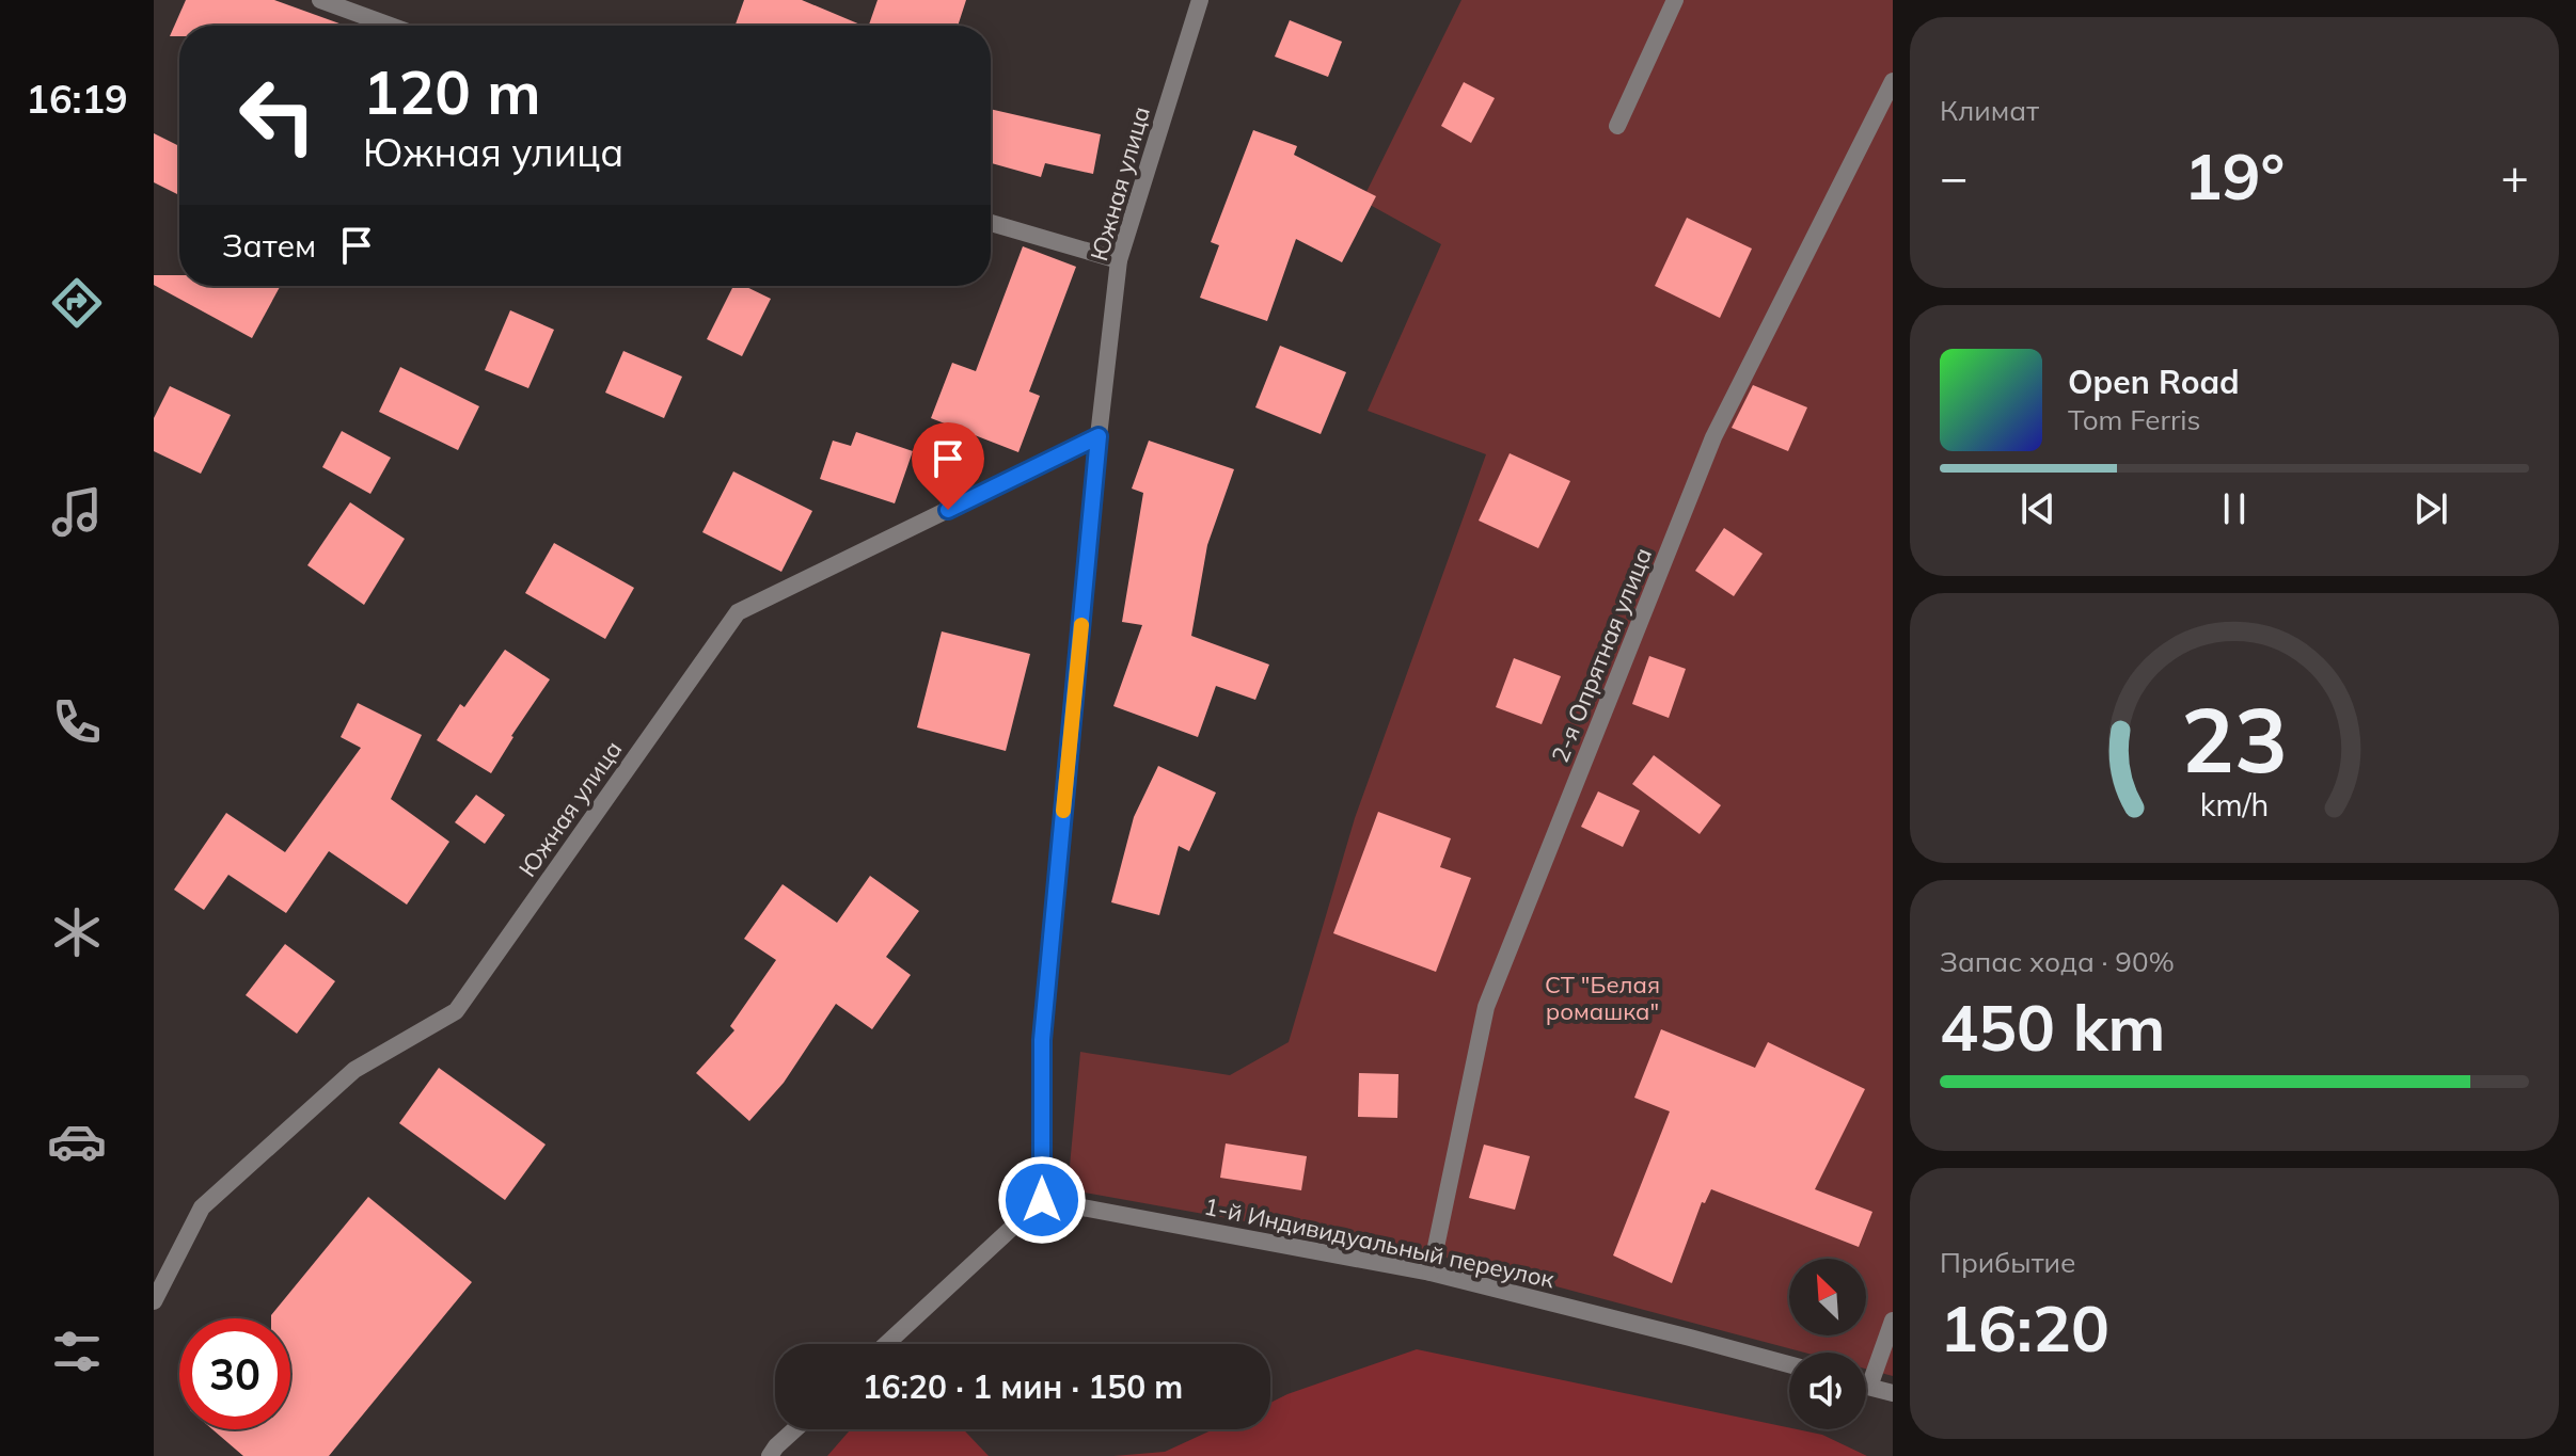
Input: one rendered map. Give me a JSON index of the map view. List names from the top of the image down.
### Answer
{
  "streets": {
    "street": ["Южная улица", "2-я Опрятная улица", "1-й Индивидуальный переулок"]
  },
  "crossings": [
    ["Южная улица", "1-й Индивидуальный переулок"],
    ["2-я Опрятная улица", "1-й Индивидуальный переулок"]
  ],
  "parks": ["СТ \"Белая ромашка\""],
  "north": "top left",
  "page": {
    "tabs": "16:19",
    "tile": [
      "Климат",
      ["Запас хода · 90%", "450 km"],
      ["Прибытие", "16:20"]
    ],
    "turn": ["120 m", "Южная улица"],
    "heat": ["−", "19°", "+"],
    "then": "Затем",
    "song": ["Open Road", "Tom Ferris"],
    "limit": "30",
    "trip": "16:20 · 1 мин · 150 m",
    "gauge": ["23", "km/h"]
  }
}
